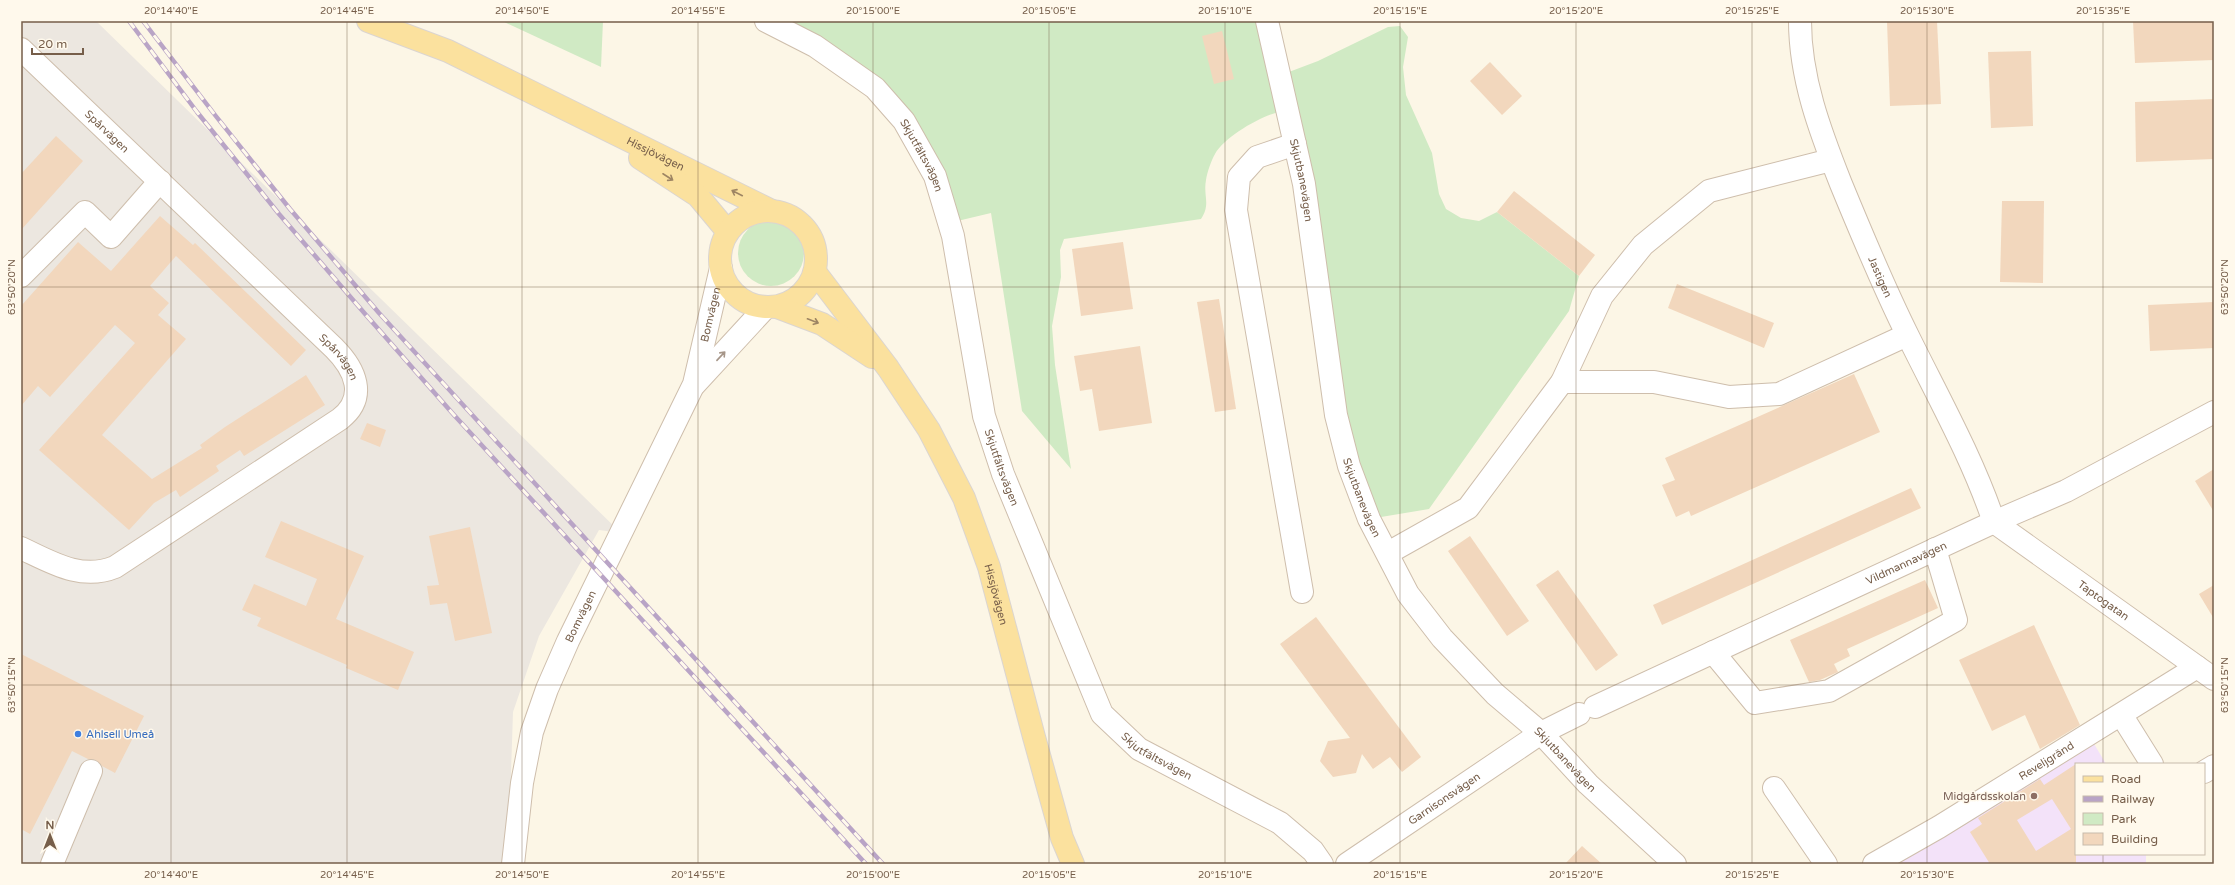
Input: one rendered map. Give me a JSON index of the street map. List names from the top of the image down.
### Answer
{
  "streets": {
    "main road": ["Hissjövägen"],
    "street": [
      "Spårvägen",
      "Skjutfältsvägen",
      "Skjutbanevägen",
      "Jastigen",
      "Bomvägen",
      "Vildmannavägen",
      "Taptogatan",
      "Reveljgränd",
      "Garnisonsvägen"
    ]
  },
  "crossings": [
    ["Hissjövägen", "Bomvägen"],
    ["Skjutbanevägen", "Vildmannavägen"],
    ["Skjutbanevägen", "Garnisonsvägen"],
    ["Jastigen", "Vildmannavägen"],
    ["Jastigen", "Taptogatan"],
    ["Vildmannavägen", "Taptogatan"],
    ["Vildmannavägen", "Garnisonsvägen"],
    ["Taptogatan", "Reveljgränd"]
  ],
  "places": ["Ahlsell Umeå", "Midgårdsskolan"],
  "legend": [
    "Road",
    "Railway",
    "Park",
    "Building"
  ],
  "scale_bar": "20 m",
  "north": "top",
  "coordinates": [
    "20°14'40\"E",
    "20°14'45\"E",
    "20°14'50\"E",
    "20°14'55\"E",
    "20°15'00\"E",
    "20°15'05\"E",
    "20°15'10\"E",
    "20°15'15\"E",
    "20°15'20\"E",
    "20°15'25\"E",
    "20°15'30\"E",
    "20°15'35\"E",
    "63°50'20\"N",
    "63°50'15\"N"
  ]
}
